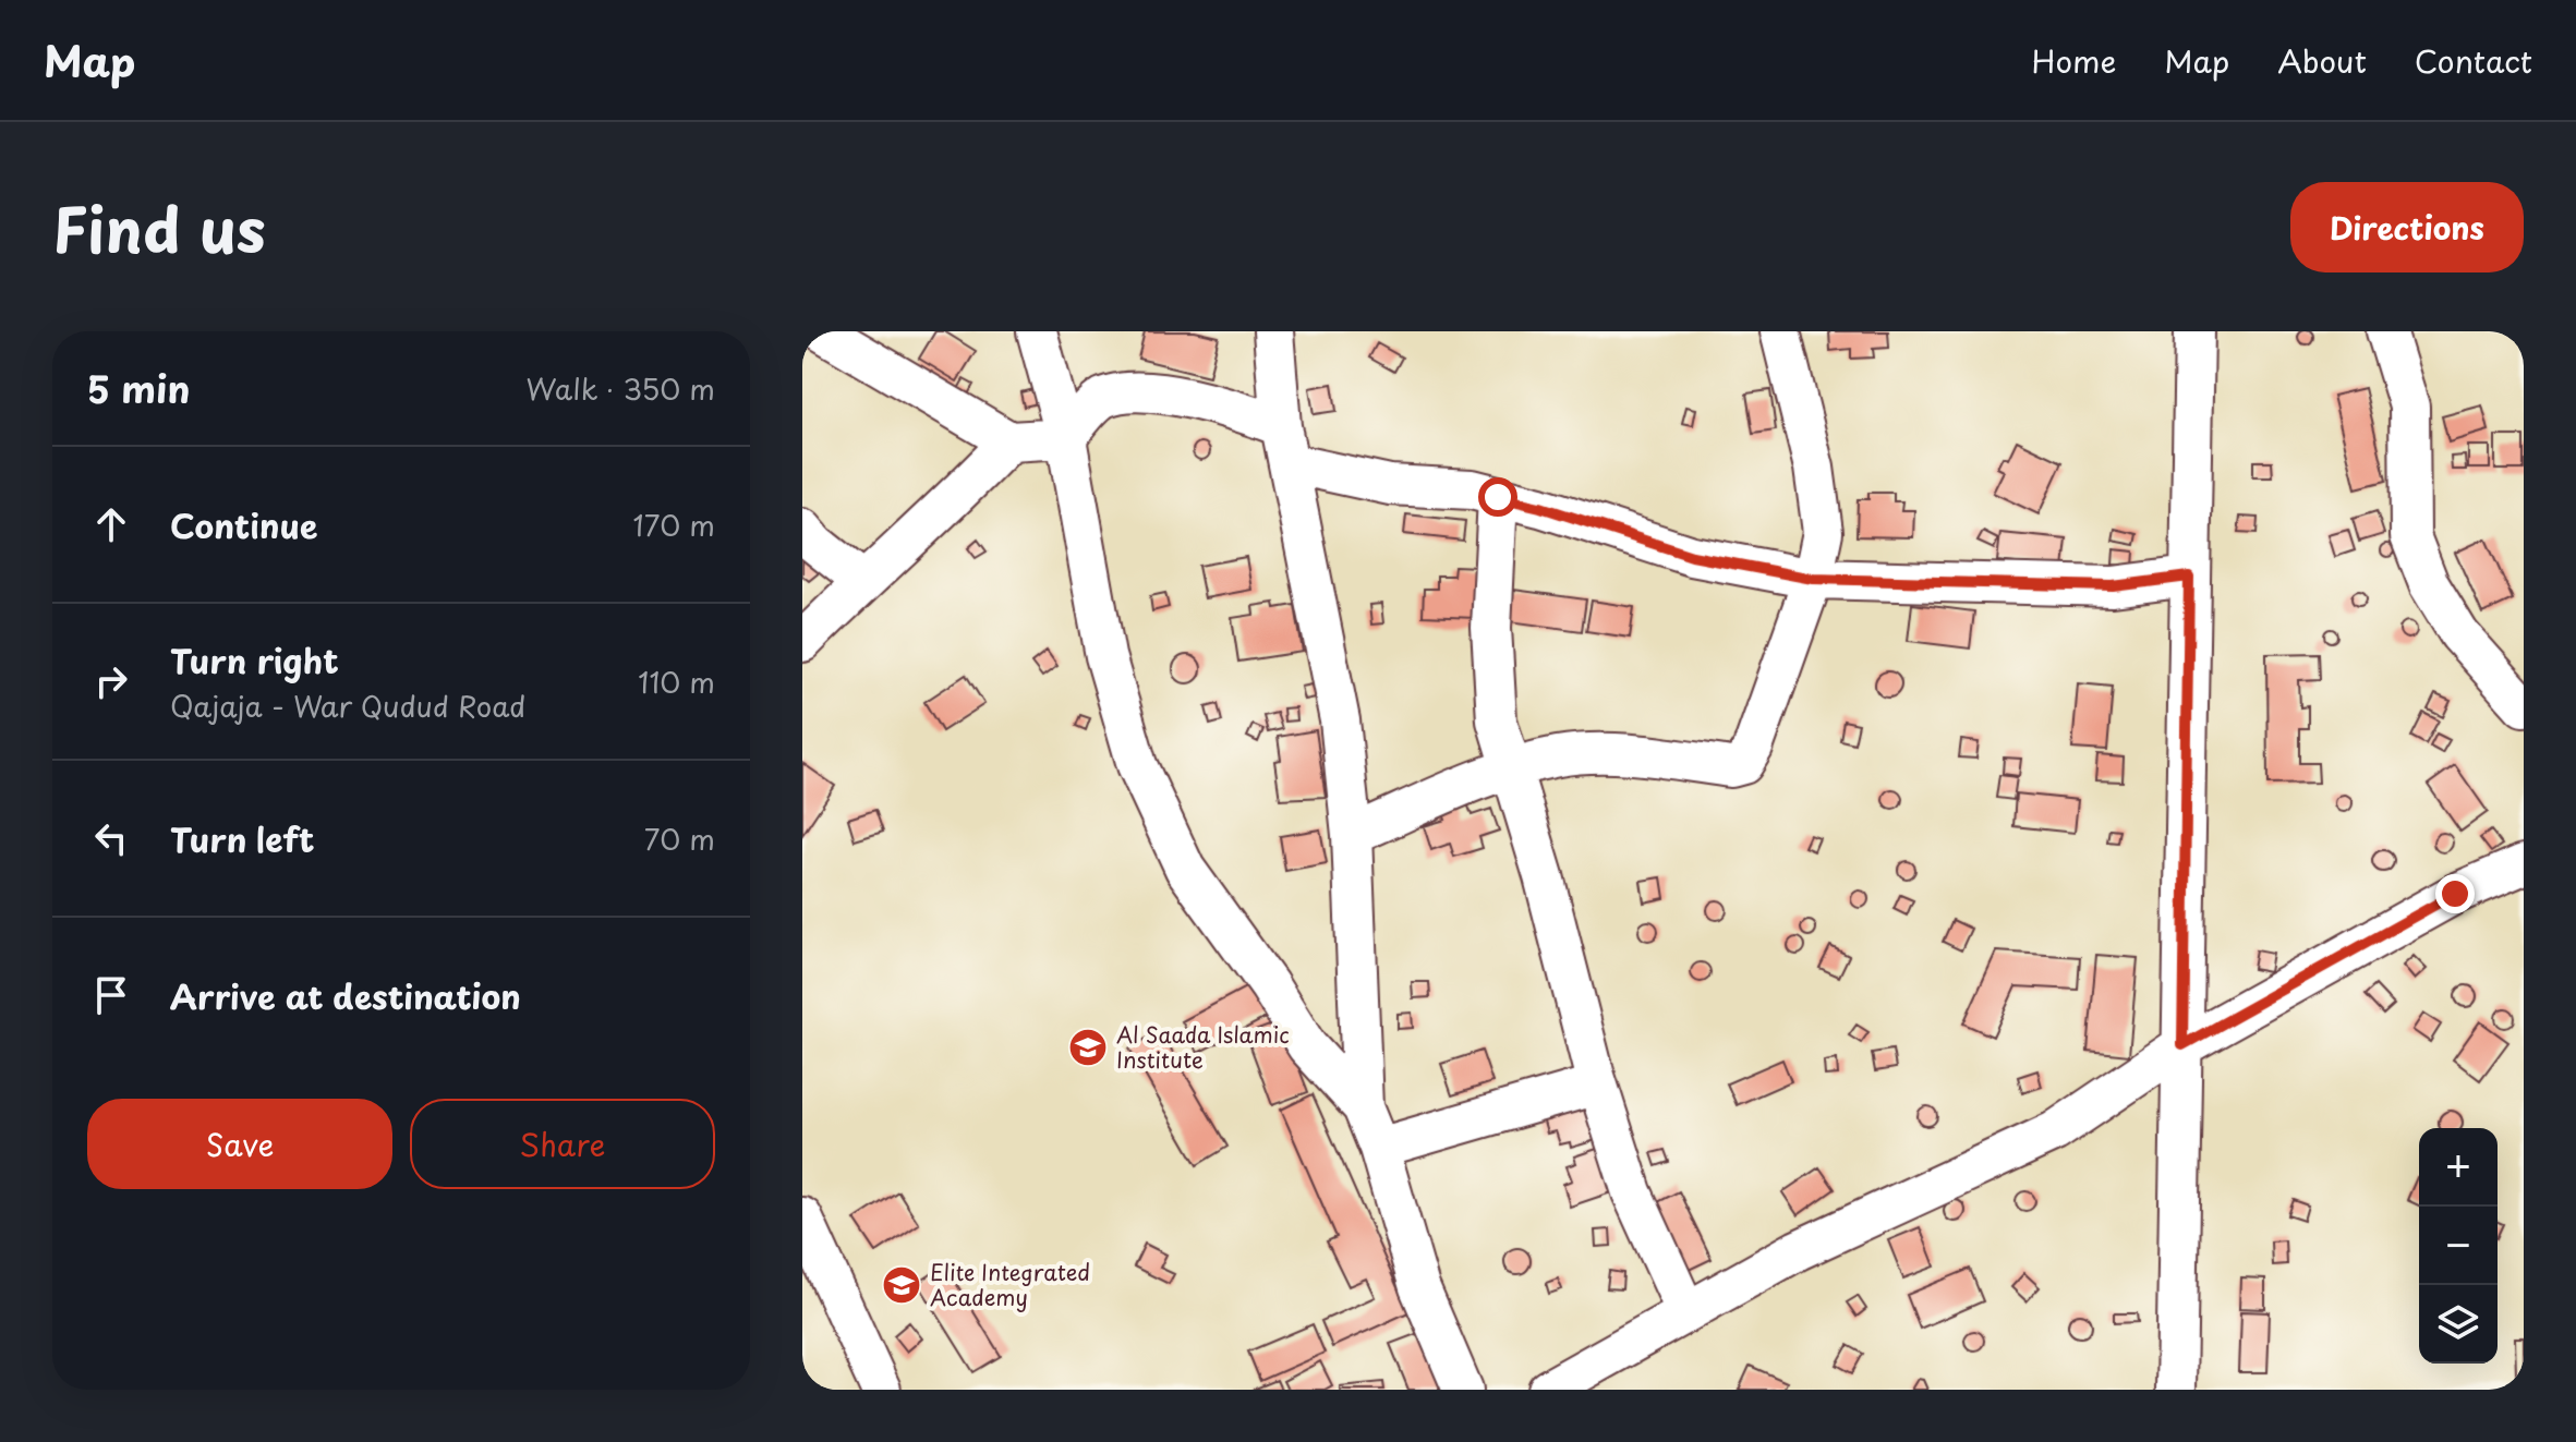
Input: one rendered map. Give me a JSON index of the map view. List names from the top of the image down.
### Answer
{
  "places": {
    "school or university": ["Al Saada Islamic Institute", "Elite Integrated Academy"]
  },
  "page": {
    "header": "Map",
    "nav": [
      "Home",
      "Map",
      "About",
      "Contact"
    ],
    "title": "Find us",
    "buttons": [
      "Directions",
      ["Save", "Share"]
    ],
    "heading": ["5 min", "Walk · 350 m"],
    "list": [
      ["Continue", "170 m"],
      ["Turn right", "Qajaja - War Qudud Road", "110 m"],
      ["Turn left", "70 m"],
      "Arrive at destination"
    ],
    "map_buttons": ["+", "−"]
  }
}
